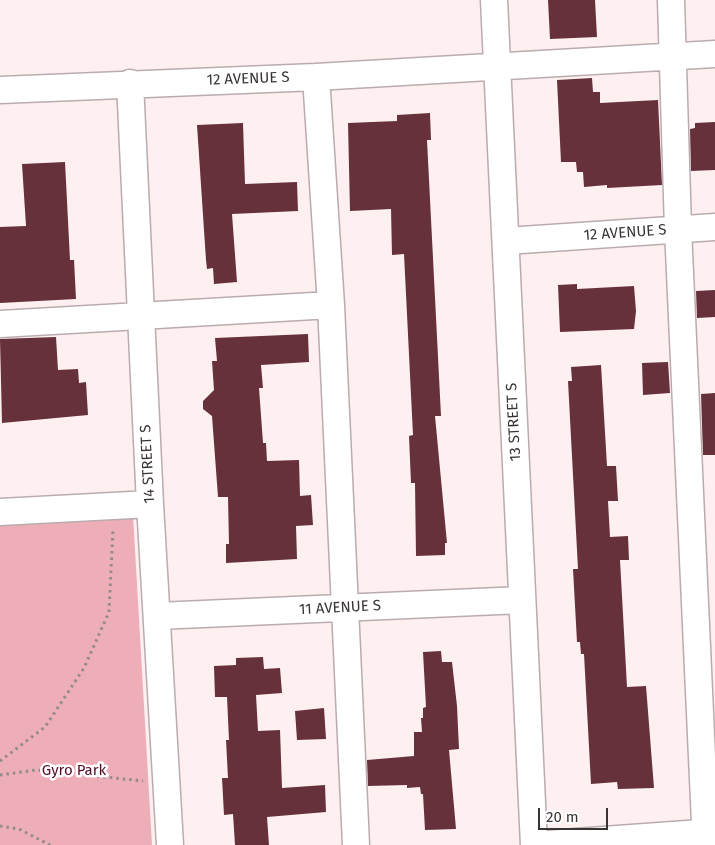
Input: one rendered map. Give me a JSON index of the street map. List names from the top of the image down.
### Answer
{
  "streets": {
    "street": [
      "12 AVENUE S",
      "13 STREET S",
      "14 STREET S",
      "11 AVENUE S"
    ]
  },
  "crossings": [
    ["12 AVENUE S", "13 STREET S"],
    ["12 AVENUE S", "14 STREET S"],
    ["13 STREET S", "11 AVENUE S"],
    ["14 STREET S", "11 AVENUE S"]
  ],
  "parks": ["Gyro Park"],
  "scale_bar": "20 m"
}
